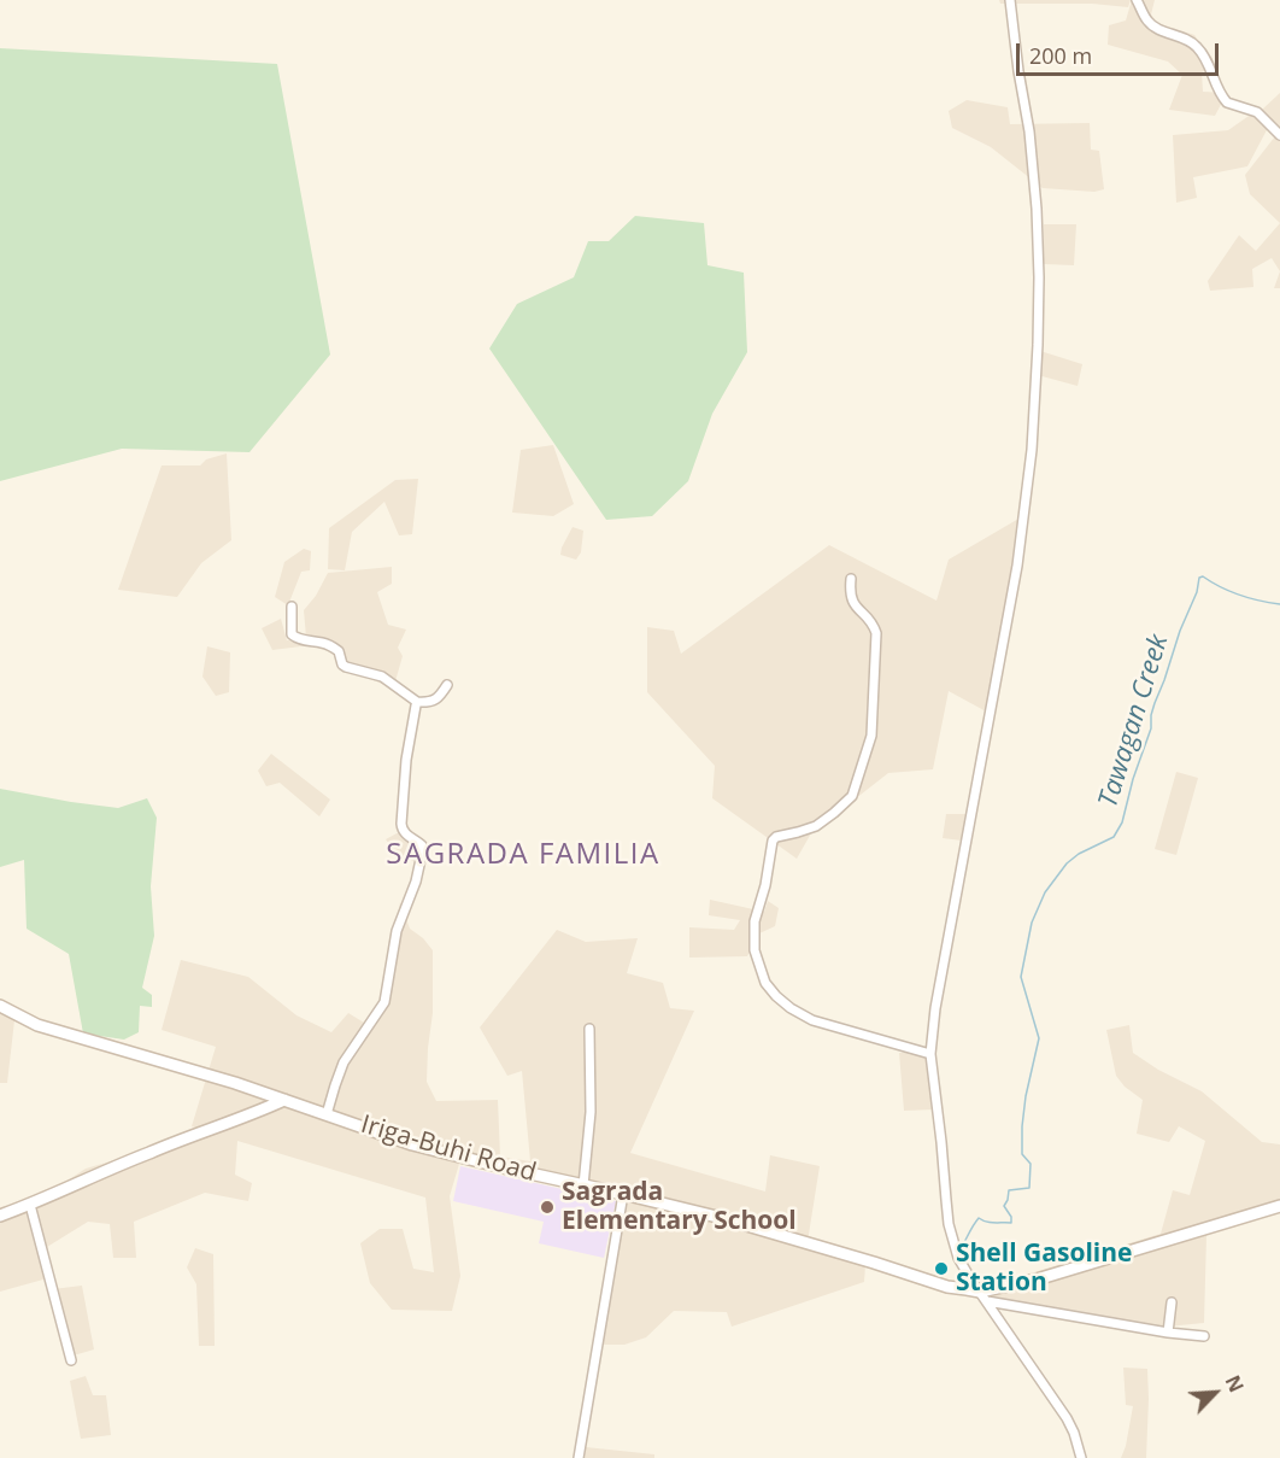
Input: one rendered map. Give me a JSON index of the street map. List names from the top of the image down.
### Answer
{
  "streets": {
    "main road": ["Iriga-Buhi Road"]
  },
  "districts": ["SAGRADA FAMILIA"],
  "water": ["Tawagan Creek"],
  "places": ["Sagrada Elementary School", "Shell Gasoline Station"],
  "scale_bar": "200 m",
  "north": "top right"
}
